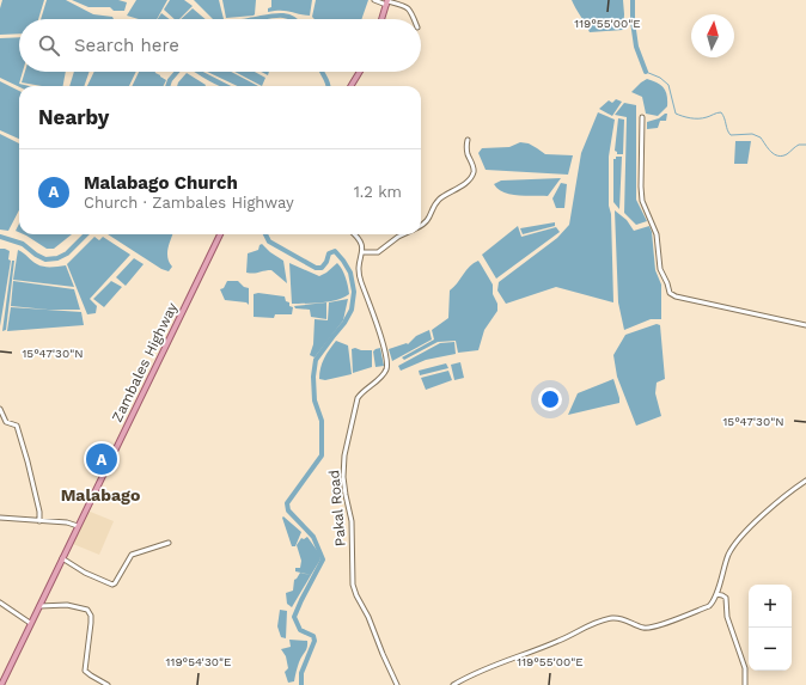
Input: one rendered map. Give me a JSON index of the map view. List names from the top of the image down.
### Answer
{
  "streets": {
    "main road": ["Zambales Highway"],
    "street": ["Pakal Road"]
  },
  "districts": ["Malabago"],
  "north": "top",
  "page": {
    "search": "Search here",
    "heading": "Nearby",
    "list": [
      {
        "mark": "A",
        "name": "Malabago Church",
        "note": "Church · Zambales Highway",
        "value": "1.2 km"
      }
    ],
    "pins": "A",
    "map_buttons": ["+", "−"]
  },
  "coordinates": ["119°55'00\"E", "15°47'30\"N", "119°54'30\"E"]
}
